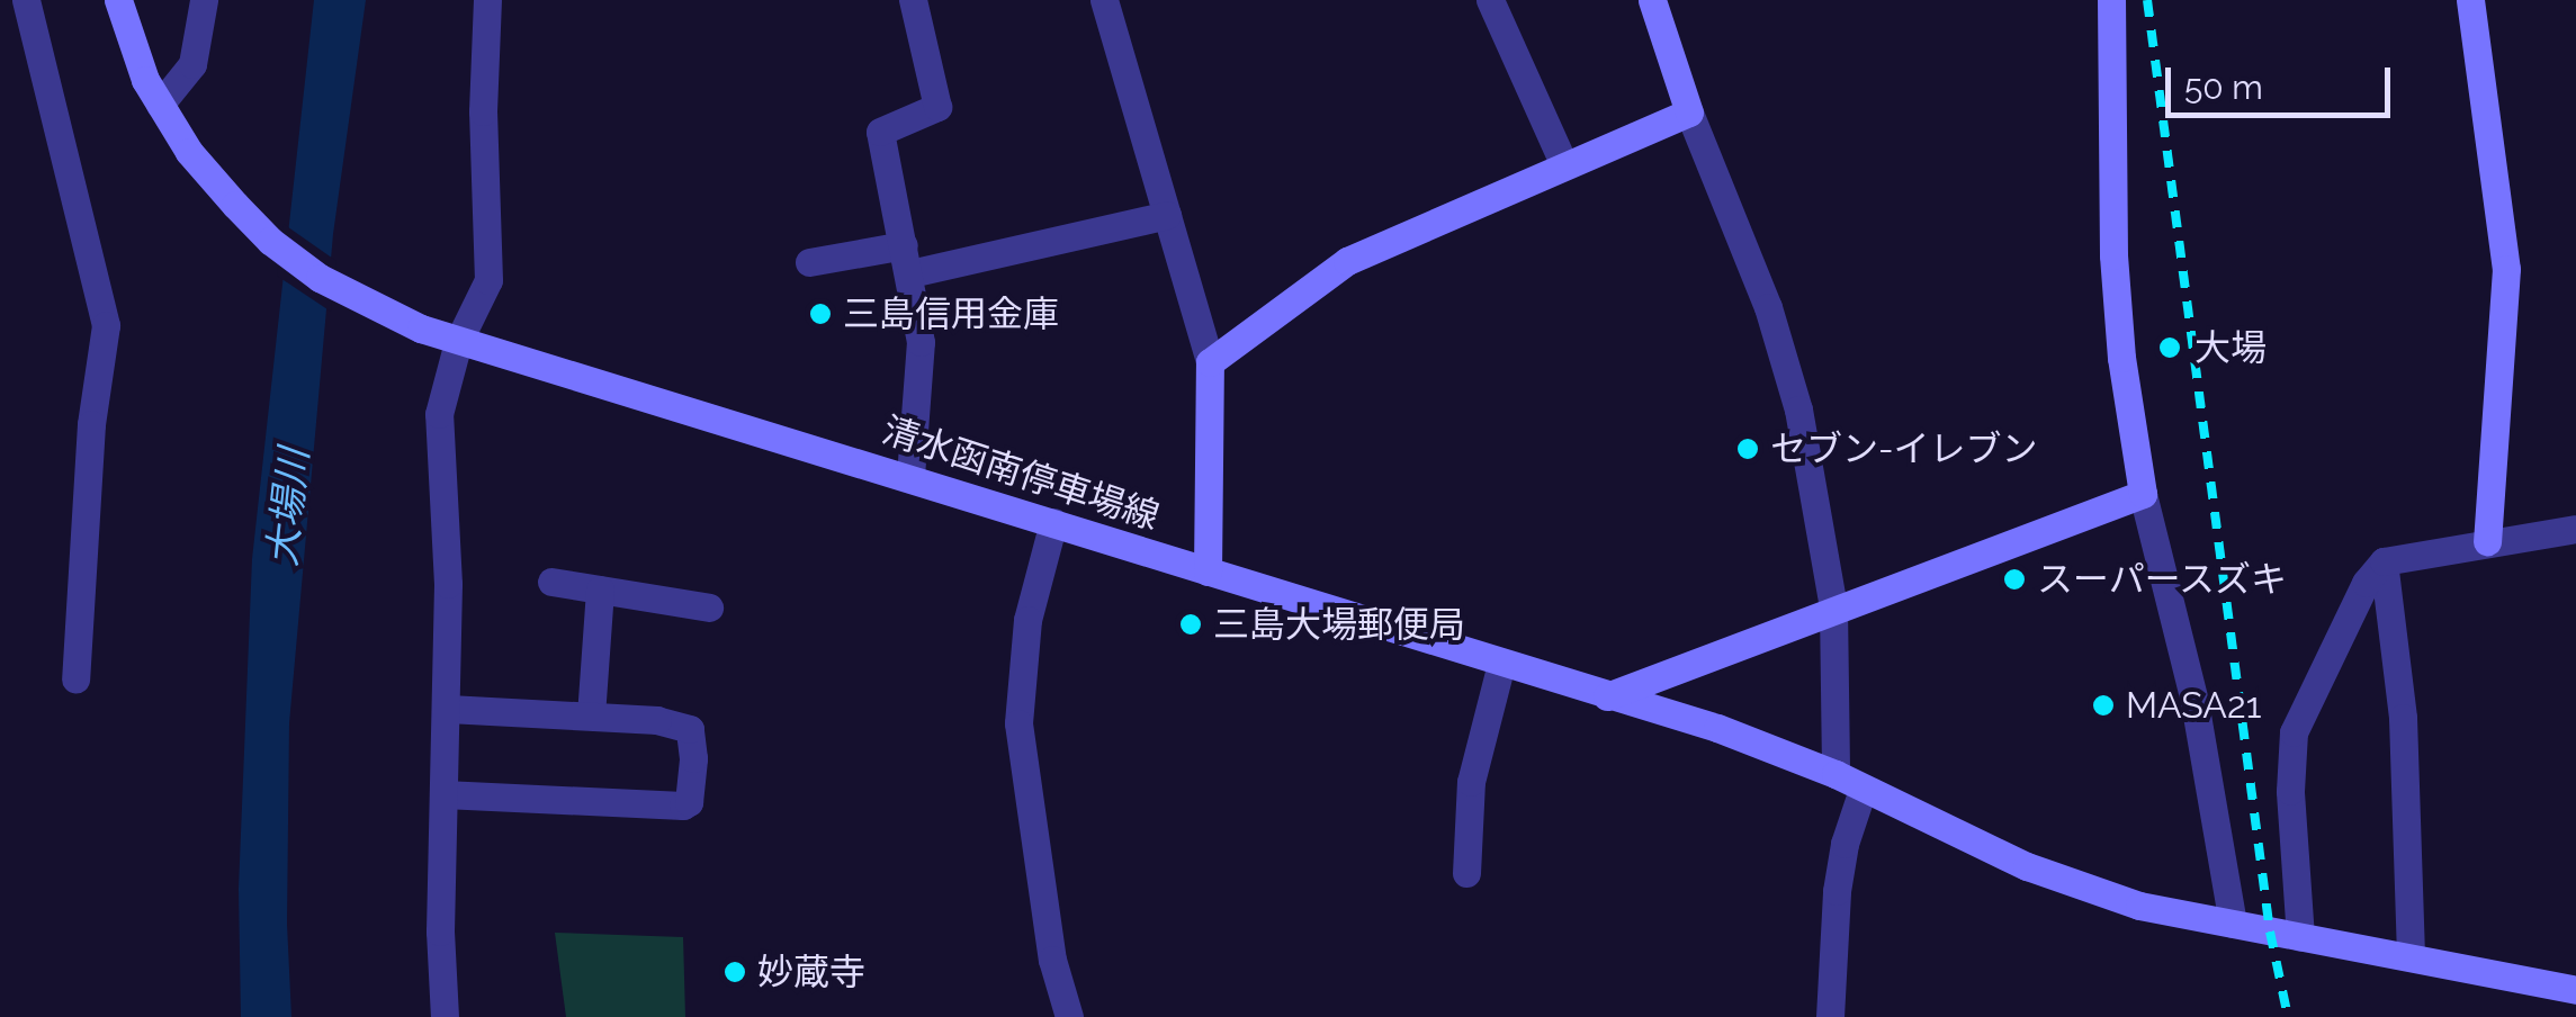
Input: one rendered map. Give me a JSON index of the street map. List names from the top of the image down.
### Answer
{
  "streets": {
    "street": ["清水函南停車場線"]
  },
  "water": ["大場川"],
  "places": [
    "三島信用金庫",
    "大場",
    "セブン-イレブン",
    "スーパースズキ",
    "三島大場郵便局",
    "MASA21",
    "妙蔵寺"
  ],
  "scale_bar": "50 m"
}
